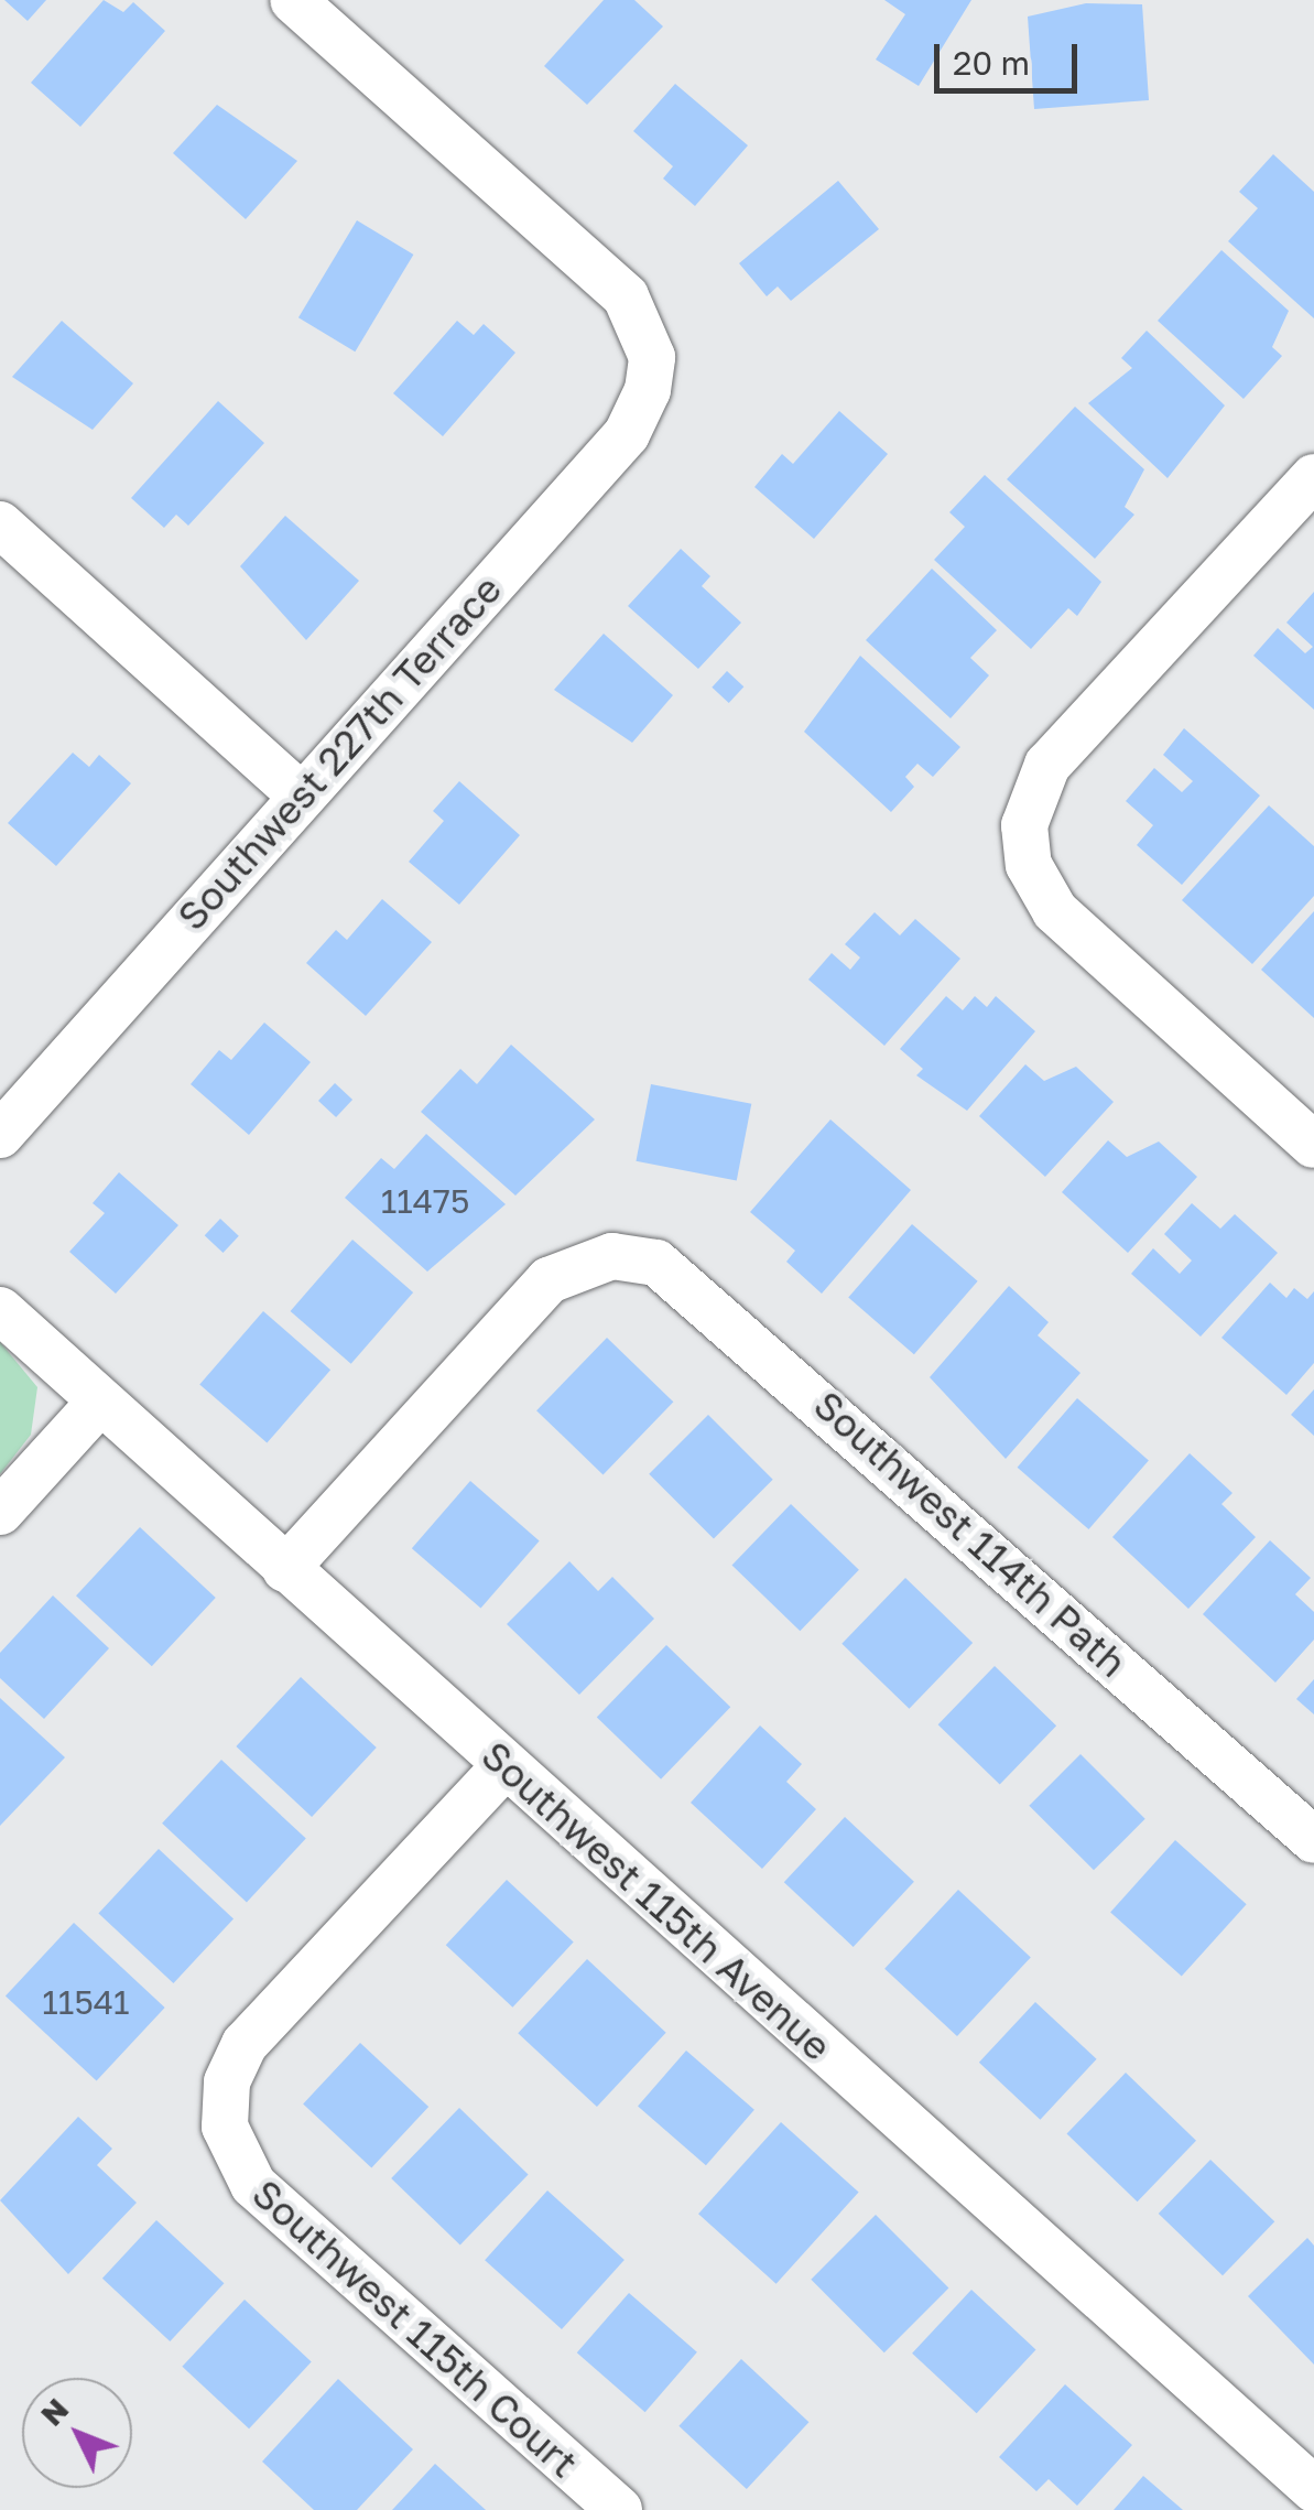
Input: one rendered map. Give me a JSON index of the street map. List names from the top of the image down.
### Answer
{
  "streets": {
    "street": [
      "Southwest 227th Terrace",
      "Southwest 114th Path",
      "Southwest 115th Avenue",
      "Southwest 115th Court"
    ]
  },
  "crossings": [
    ["Southwest 114th Path", "Southwest 115th Avenue"],
    ["Southwest 115th Avenue", "Southwest 115th Court"]
  ],
  "house_numbers": ["11475", "11541"],
  "scale_bar": "20 m",
  "north": "top left"
}
